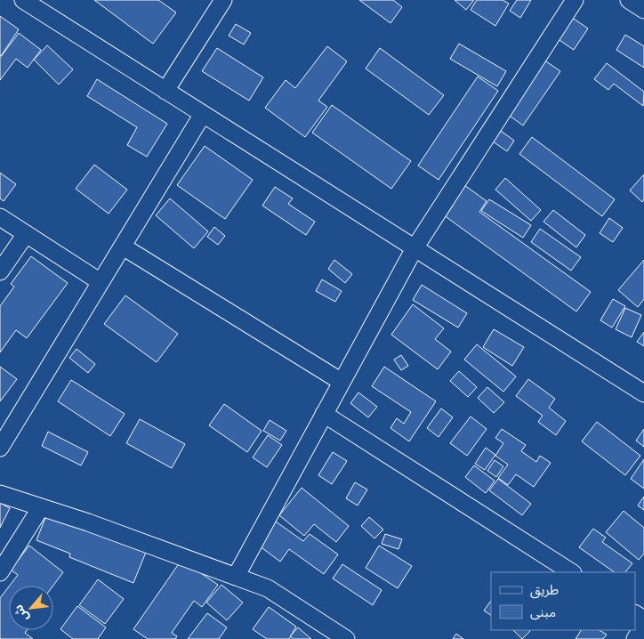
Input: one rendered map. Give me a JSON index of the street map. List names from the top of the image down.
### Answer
{
  "legend": ["طريق", "مبنى"],
  "north": "bottom left"
}
